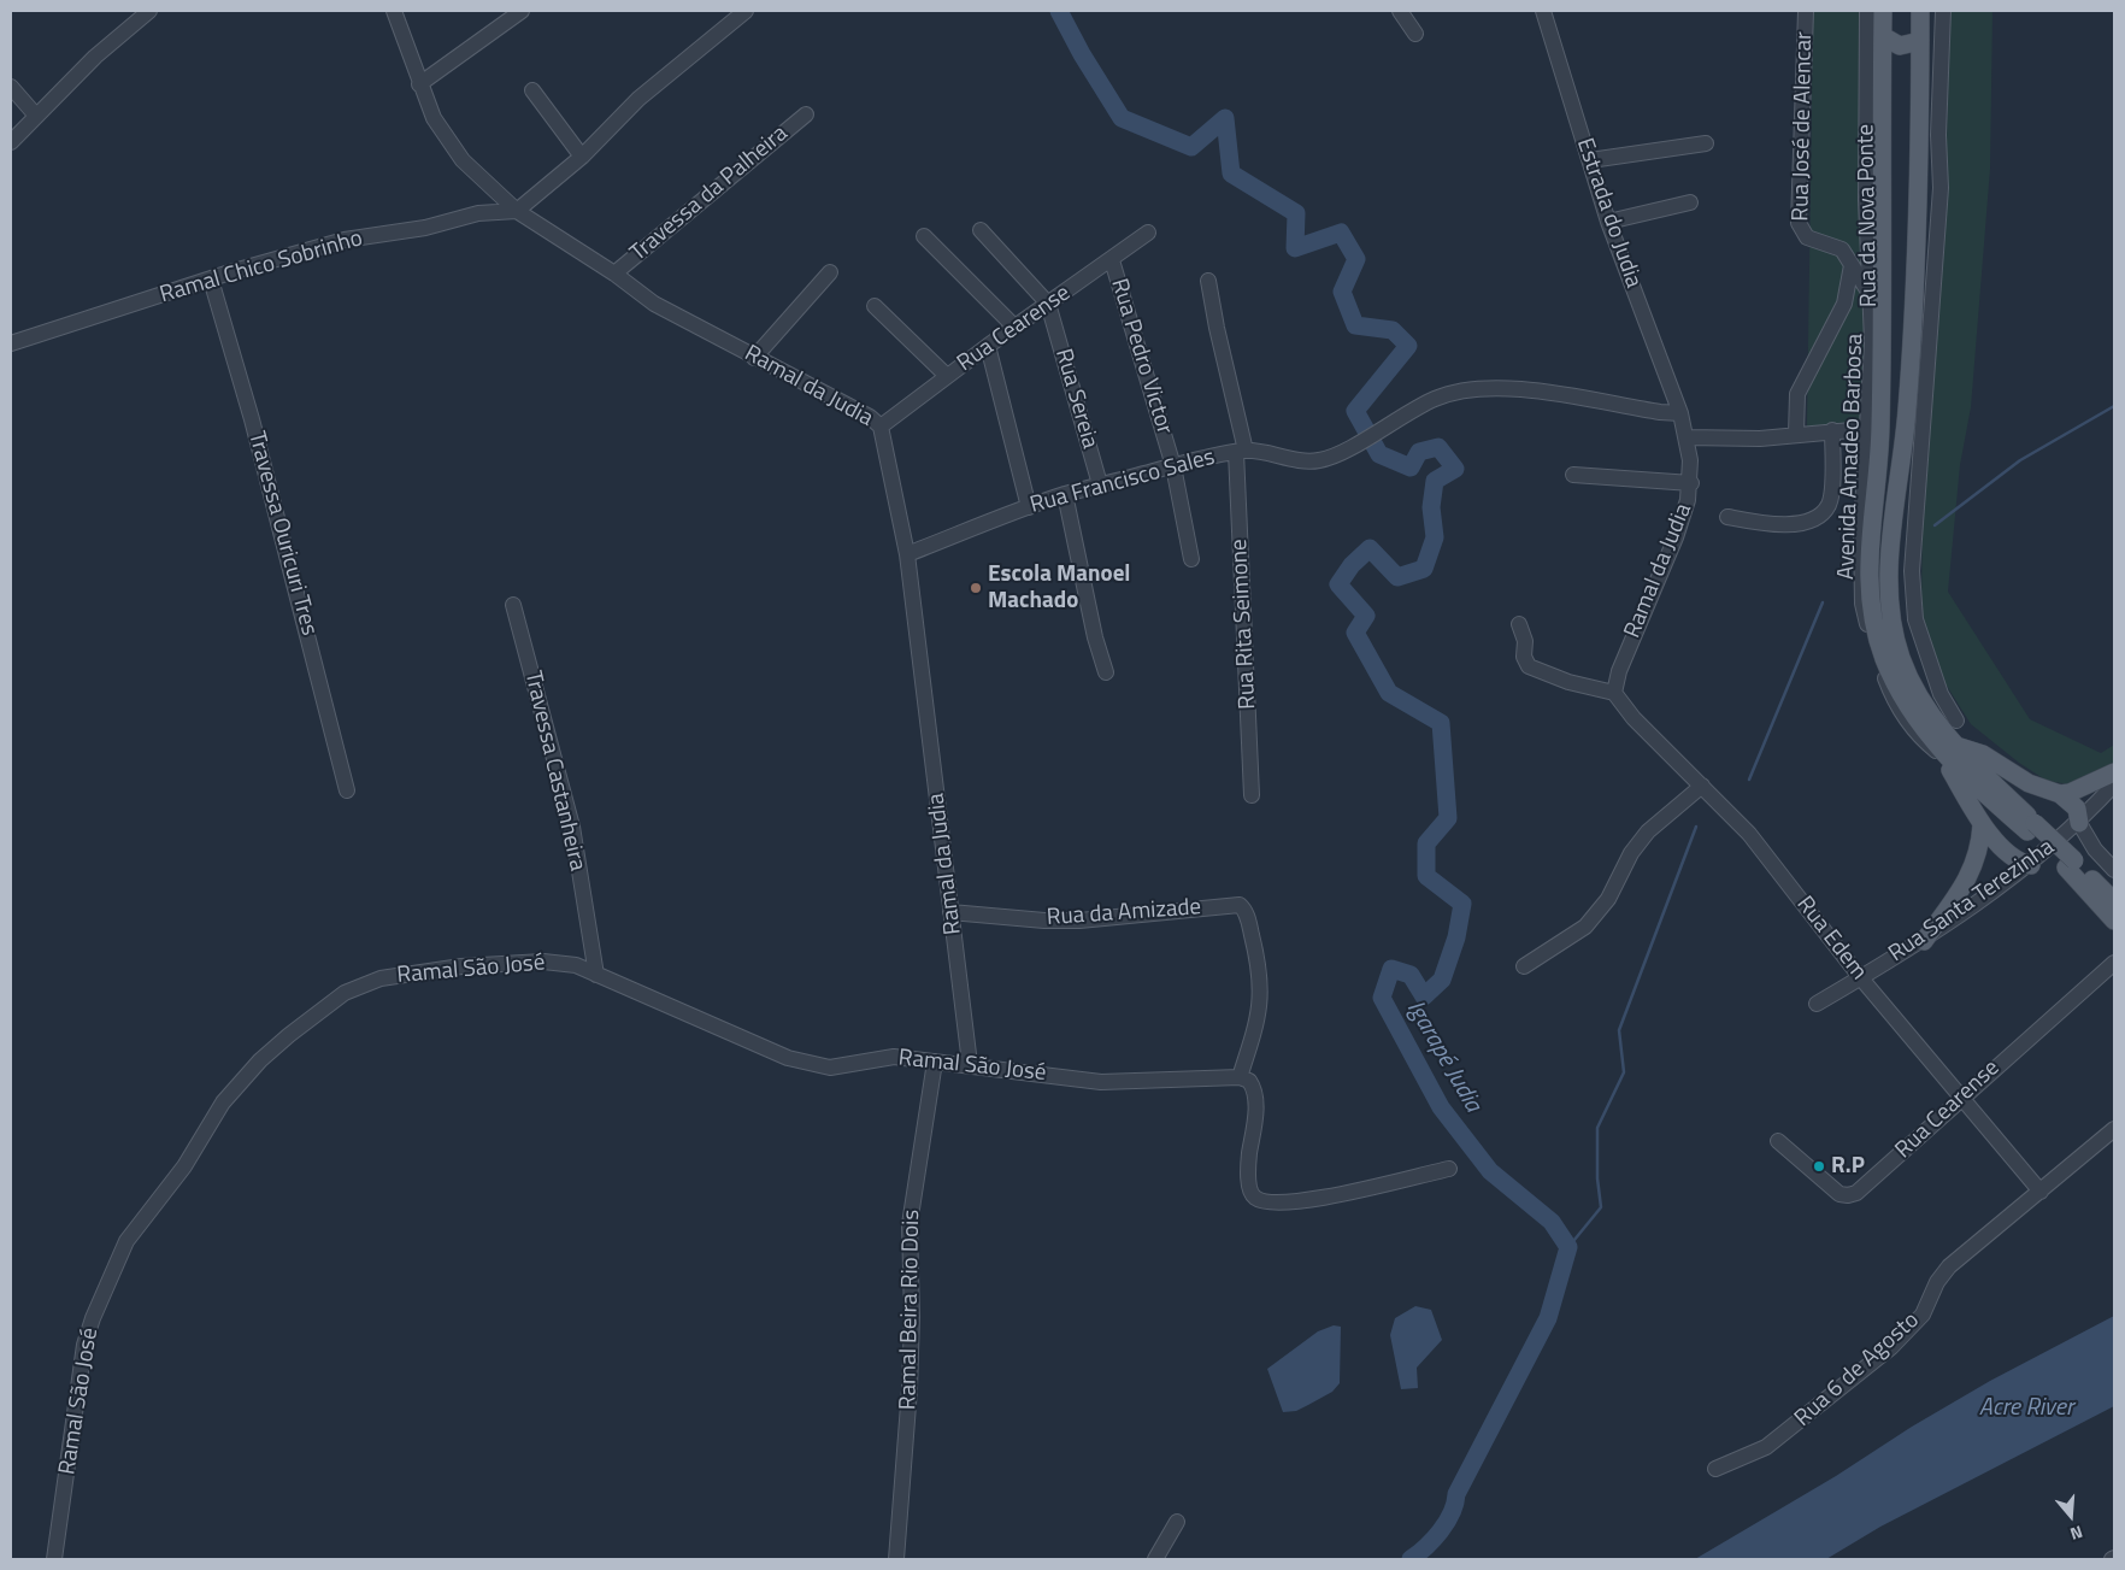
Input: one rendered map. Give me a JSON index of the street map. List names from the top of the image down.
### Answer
{
  "streets": {
    "main road": ["Avenida Amadeo Barbosa"],
    "street": [
      "Rua José de Alencar",
      "Travessa da Palheira",
      "Estrada do Judia",
      "Rua da Nova Ponte",
      "Ramal Chico Sobrinho",
      "Rua Cearense",
      "Rua Pedro Victor",
      "Ramal da Judia",
      "Rua Sereia",
      "Rua Francisco Sales",
      "Travessa Ouricuri Tres",
      "Rua Rita Seimone",
      "Travessa Castanheira",
      "Rua Santa Terezinha",
      "Rua da Amizade",
      "Rua Edem",
      "Ramal São José",
      "Ramal Beira Rio Dois",
      "Rua 6 de Agosto"
    ]
  },
  "crossings": [
    ["Rua José de Alencar", "Rua da Nova Ponte"],
    ["Rua José de Alencar", "Avenida Amadeo Barbosa"],
    ["Travessa da Palheira", "Ramal da Judia"],
    ["Estrada do Judia", "Ramal da Judia"],
    ["Estrada do Judia", "Rua Francisco Sales"],
    ["Rua da Nova Ponte", "Avenida Amadeo Barbosa"],
    ["Ramal Chico Sobrinho", "Ramal da Judia"],
    ["Ramal Chico Sobrinho", "Travessa Ouricuri Tres"],
    ["Rua Cearense", "Rua Pedro Victor"],
    ["Rua Cearense", "Ramal da Judia"],
    ["Rua Cearense", "Rua Sereia"],
    ["Rua Cearense", "Rua Edem"],
    ["Rua Pedro Victor", "Rua Francisco Sales"],
    ["Ramal da Judia", "Rua Francisco Sales"],
    ["Ramal da Judia", "Rua da Amizade"],
    ["Ramal da Judia", "Rua Edem"],
    ["Ramal da Judia", "Ramal São José"],
    ["Rua Sereia", "Rua Francisco Sales"],
    ["Rua Francisco Sales", "Rua Rita Seimone"],
    ["Travessa Castanheira", "Ramal São José"],
    ["Rua Santa Terezinha", "Rua Edem"],
    ["Rua da Amizade", "Ramal São José"],
    ["Rua Edem", "Rua 6 de Agosto"],
    ["Ramal São José", "Ramal Beira Rio Dois"]
  ],
  "water": ["Igarapé Judia", "Acre River"],
  "places": ["Escola Manoel Machado", "R.P"],
  "north": "bottom"
}
